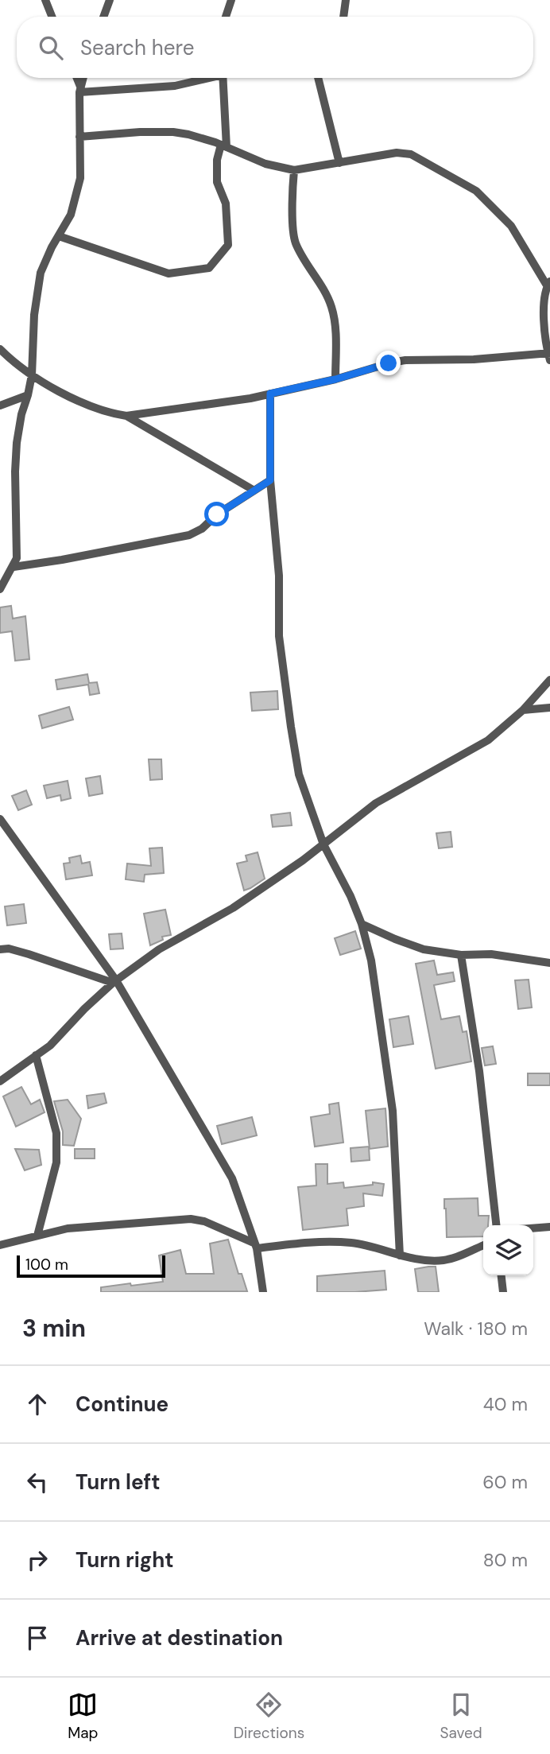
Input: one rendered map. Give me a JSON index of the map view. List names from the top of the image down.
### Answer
{
  "scale_bar": "100 m",
  "page": {
    "search": "Search here",
    "scale": "100 m",
    "heading": ["3 min", "Walk · 180 m"],
    "list": [
      ["Continue", "40 m"],
      ["Turn left", "60 m"],
      ["Turn right", "80 m"],
      "Arrive at destination"
    ],
    "nav": ["Map", "Directions", "Saved"]
  }
}
